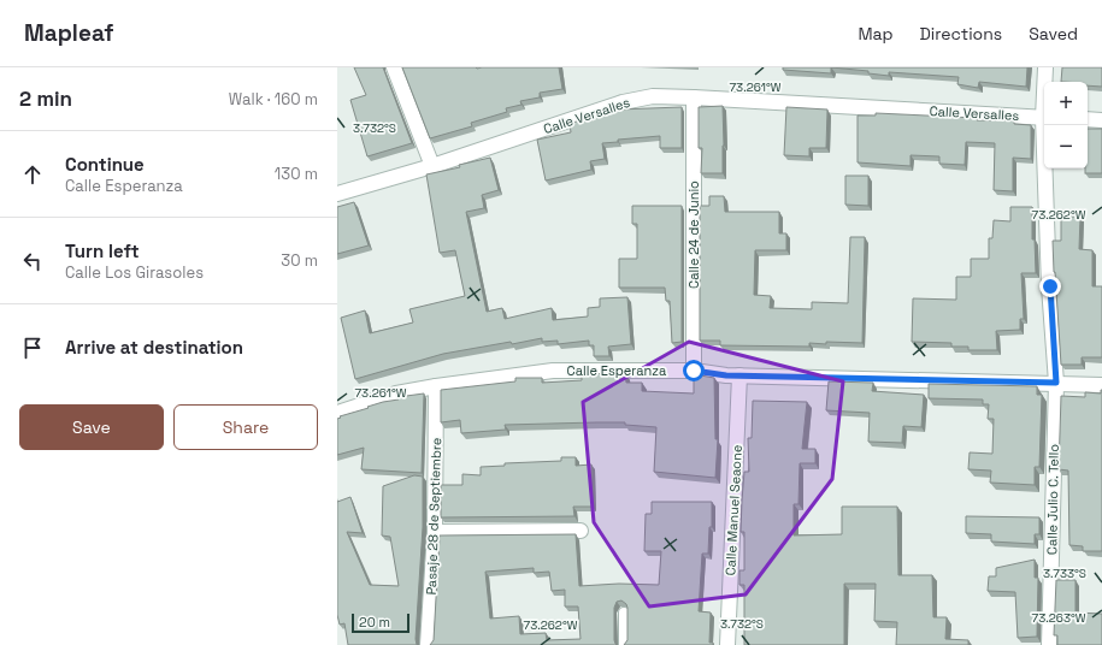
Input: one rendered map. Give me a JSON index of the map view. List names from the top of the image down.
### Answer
{
  "streets": {
    "street": [
      "Calle Versalles",
      "Calle 24 de Junio",
      "Calle Esperanza",
      "Calle Julio C. Tello",
      "Calle Manuel Seaone",
      "Pasaje 28 de Septiembre"
    ]
  },
  "crossings": [
    ["Calle Versalles", "Calle 24 de Junio"],
    ["Calle 24 de Junio", "Calle Esperanza"],
    ["Calle Esperanza", "Calle Julio C. Tello"],
    ["Calle Esperanza", "Calle Manuel Seaone"],
    ["Calle Esperanza", "Pasaje 28 de Septiembre"]
  ],
  "scale_bar": "20 m",
  "page": {
    "header": "Mapleaf",
    "nav": ["Map", "Directions", "Saved"],
    "heading": ["2 min", "Walk · 160 m"],
    "map_buttons": ["+", "−"],
    "list": [
      ["Continue", "Calle Esperanza", "130 m"],
      ["Turn left", "Calle Los Girasoles", "30 m"],
      "Arrive at destination"
    ],
    "buttons": ["Save", "Share"],
    "scale": "20 m"
  },
  "coordinates": [
    "73.261°W",
    "3.732°S",
    "73.262°W",
    "3.733°S",
    "73.263°W"
  ]
}
